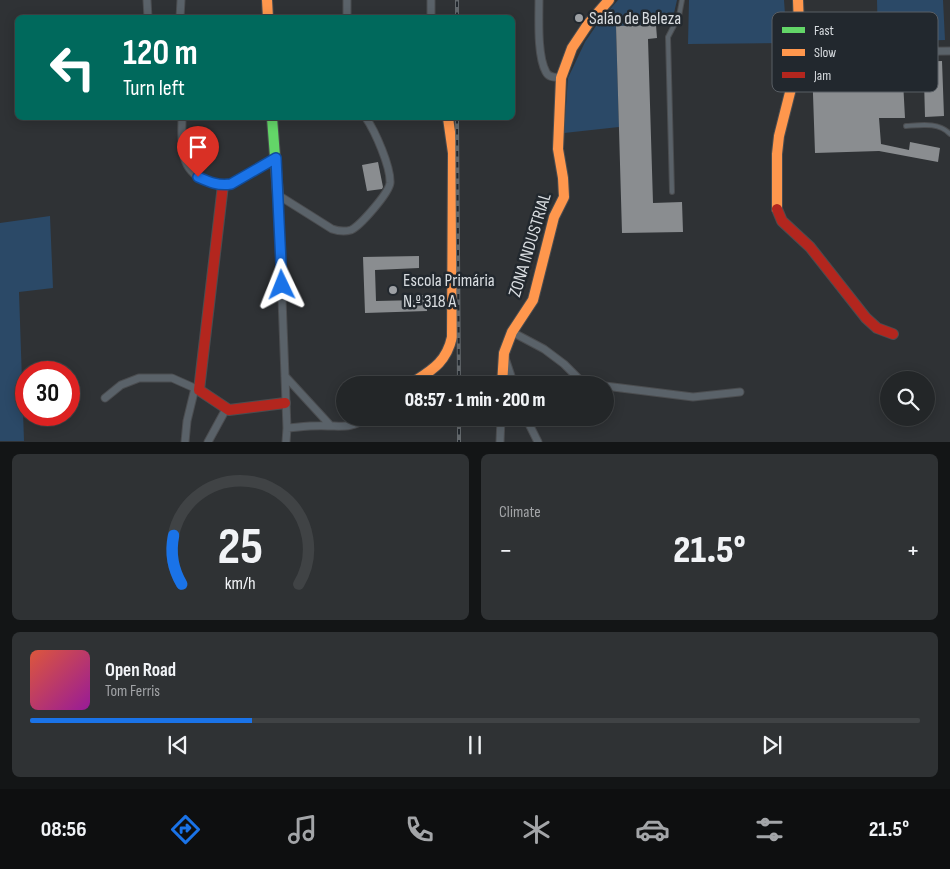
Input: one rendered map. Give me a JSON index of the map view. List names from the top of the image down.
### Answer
{
  "streets": {
    "street": ["ZONA INDUSTRIAL"]
  },
  "places": ["Salão de Beleza", "Escola Primária N.º 318 A"],
  "legend": ["Fast", "Slow", "Jam"],
  "page": {
    "turn": ["120 m", "Turn left"],
    "limit": "30",
    "trip": "08:57 · 1 min · 200 m",
    "tile": "Climate",
    "heat": ["−", "21.5°", "+"],
    "song": ["Open Road", "Tom Ferris"],
    "tabs": ["08:56", "21.5°"],
    "gauge": ["25", "km/h"]
  }
}
